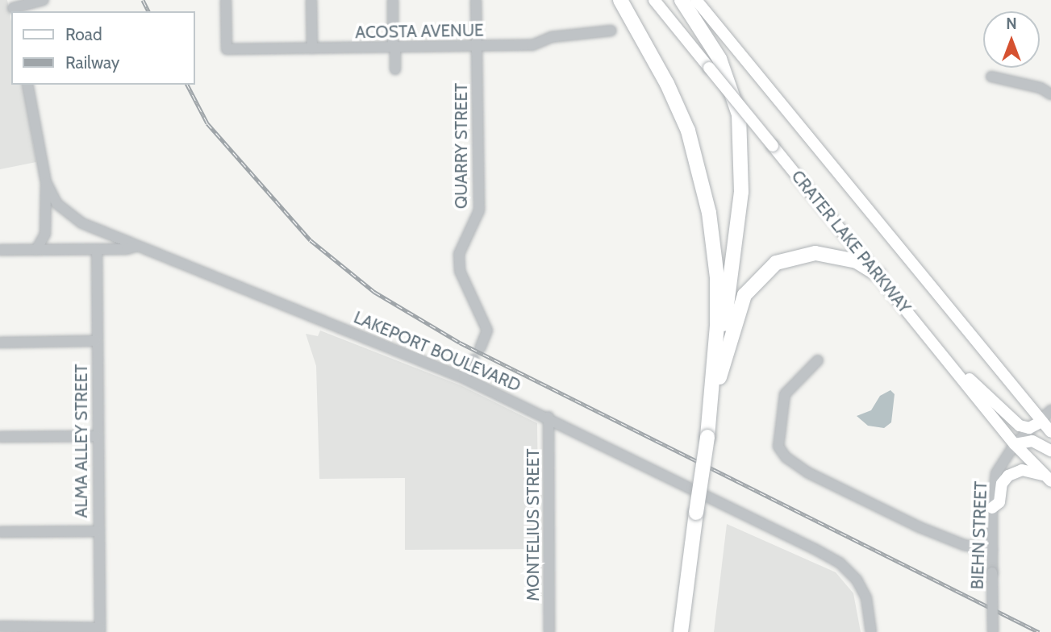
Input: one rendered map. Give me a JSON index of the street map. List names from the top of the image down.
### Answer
{
  "streets": {
    "main road": ["CRATER LAKE PARKWAY"],
    "street": [
      "ACOSTA AVENUE",
      "QUARRY STREET",
      "LAKEPORT BOULEVARD",
      "ALMA ALLEY STREET",
      "MONTELIUS STREET",
      "BIEHN STREET"
    ]
  },
  "crossings": [
    ["ACOSTA AVENUE", "QUARRY STREET"],
    ["CRATER LAKE PARKWAY", "BIEHN STREET"],
    ["LAKEPORT BOULEVARD", "MONTELIUS STREET"]
  ],
  "legend": ["Road", "Railway"],
  "north": "top"
}
